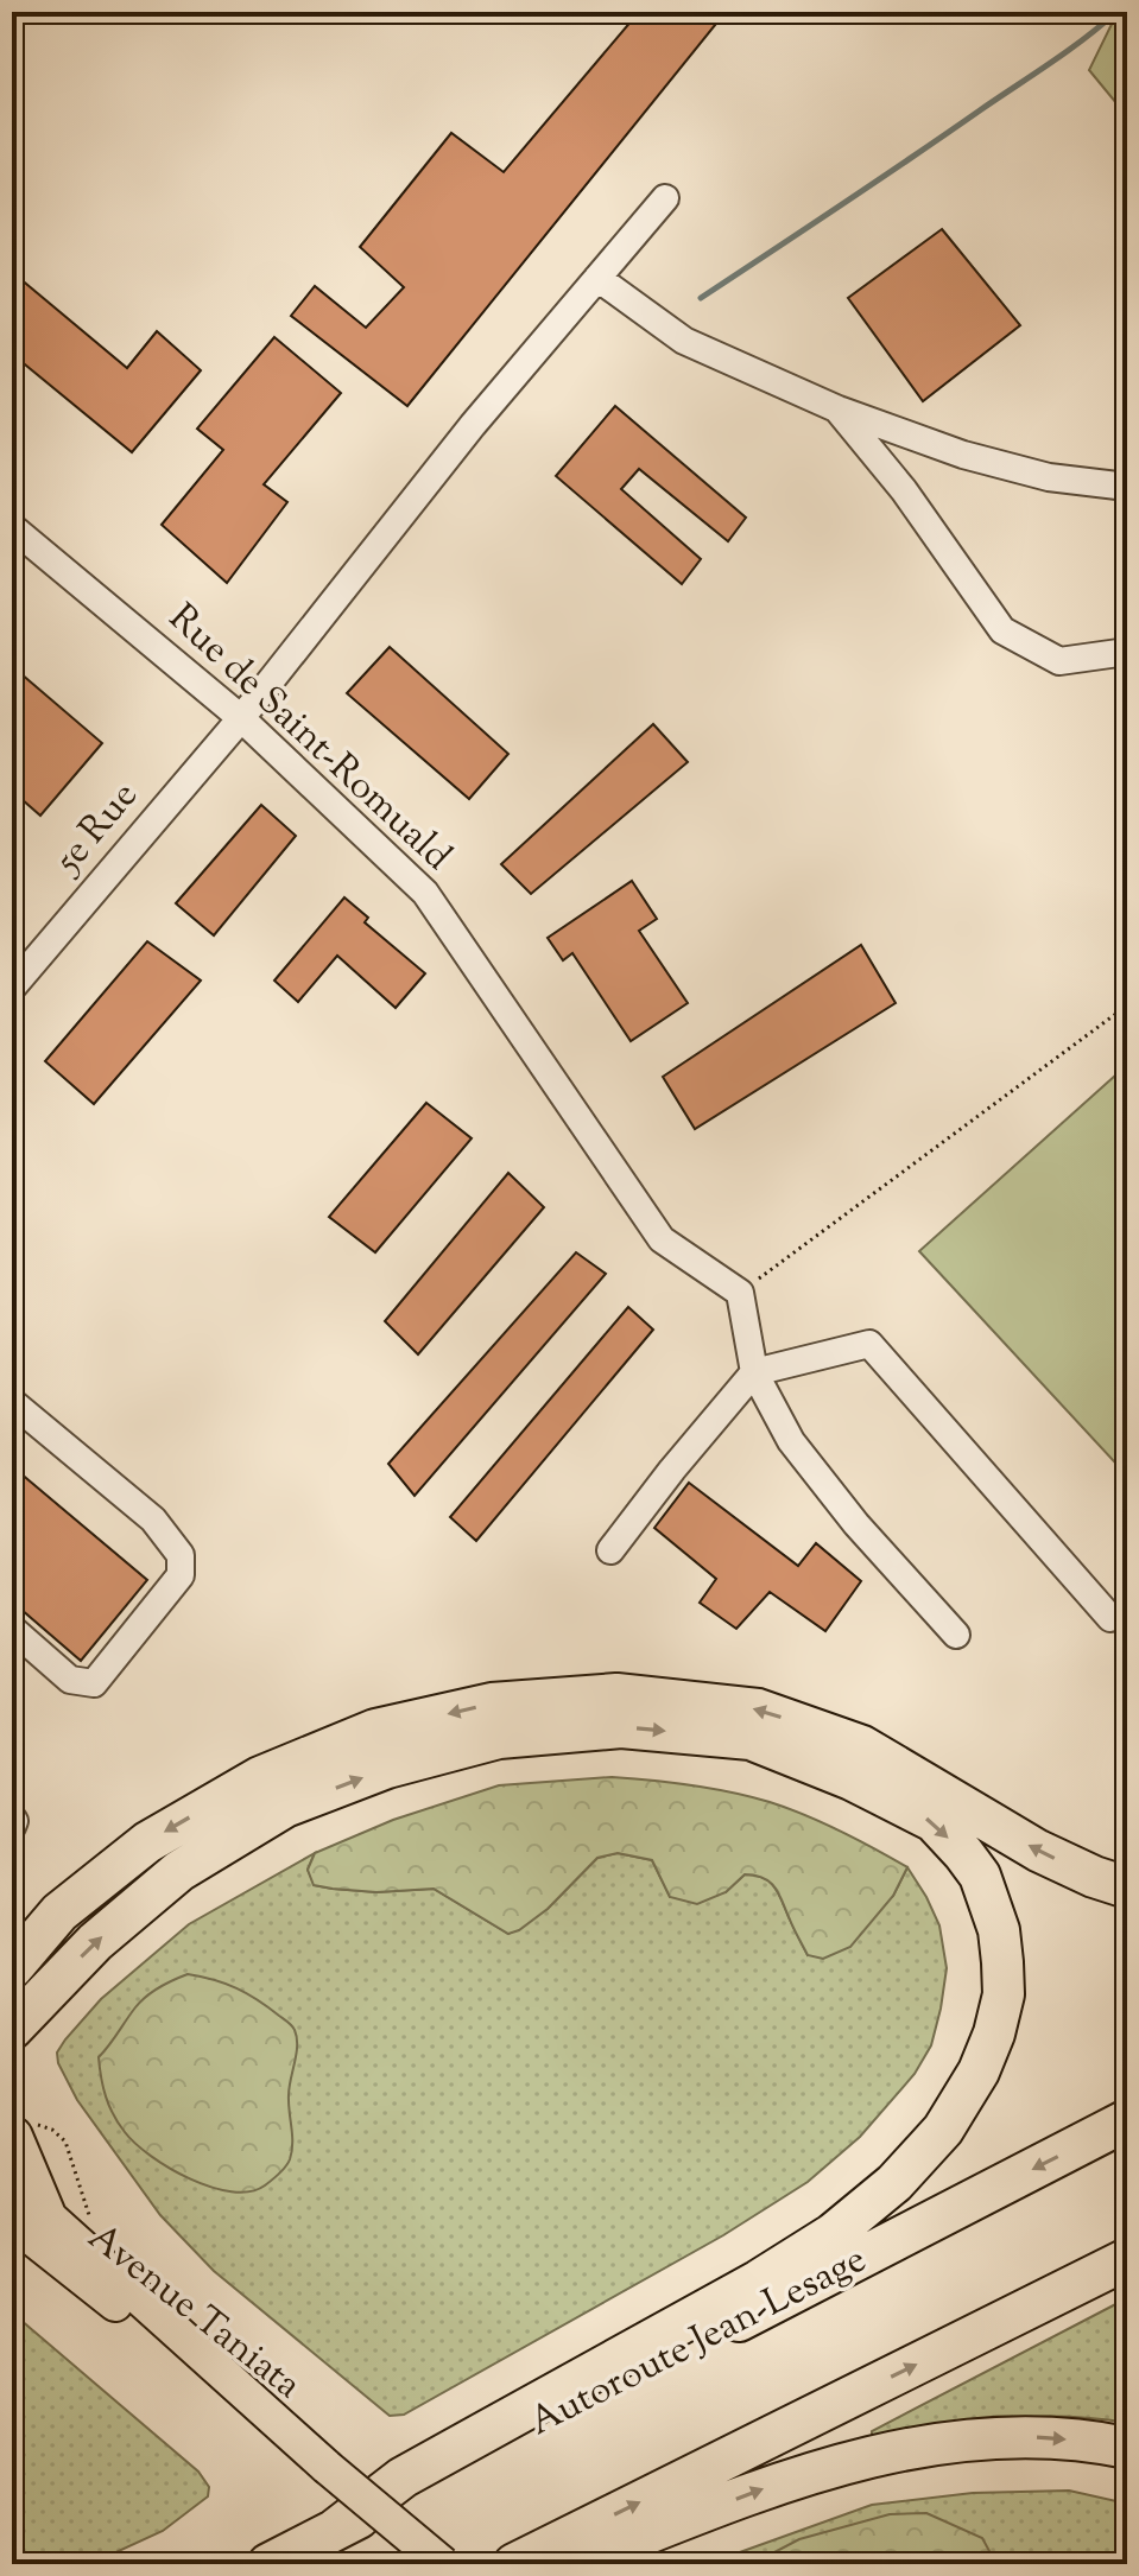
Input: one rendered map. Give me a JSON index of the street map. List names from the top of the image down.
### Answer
{
  "streets": {
    "highway": ["Autoroute Jean-Lesage"],
    "main road": ["Avenue Taniata"],
    "street": ["Rue de Saint-Romuald", "5e Rue"]
  },
  "crossings": [
    ["Rue de Saint-Romuald", "5e Rue"]
  ]
}
